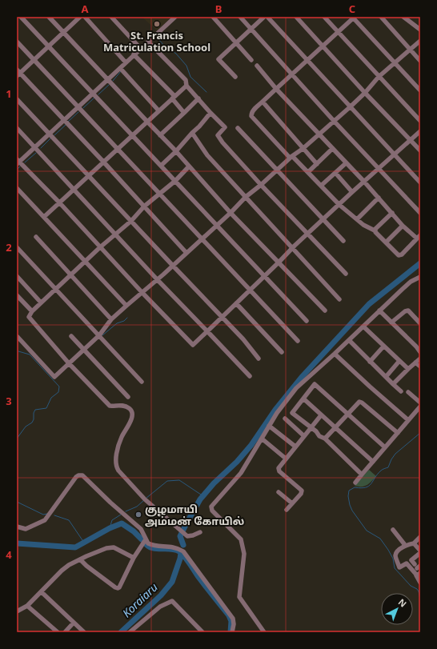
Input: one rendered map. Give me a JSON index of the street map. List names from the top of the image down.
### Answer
{
  "water": ["Koraiaru"],
  "places": ["St. Francis Matriculation School", "குழமாயி அம்மன் கோயில்"],
  "north": "top right",
  "grid": {
    "columns": ["A", "B", "C"],
    "rows": [
      "1",
      "2",
      "3",
      "4"
    ]
  }
}
